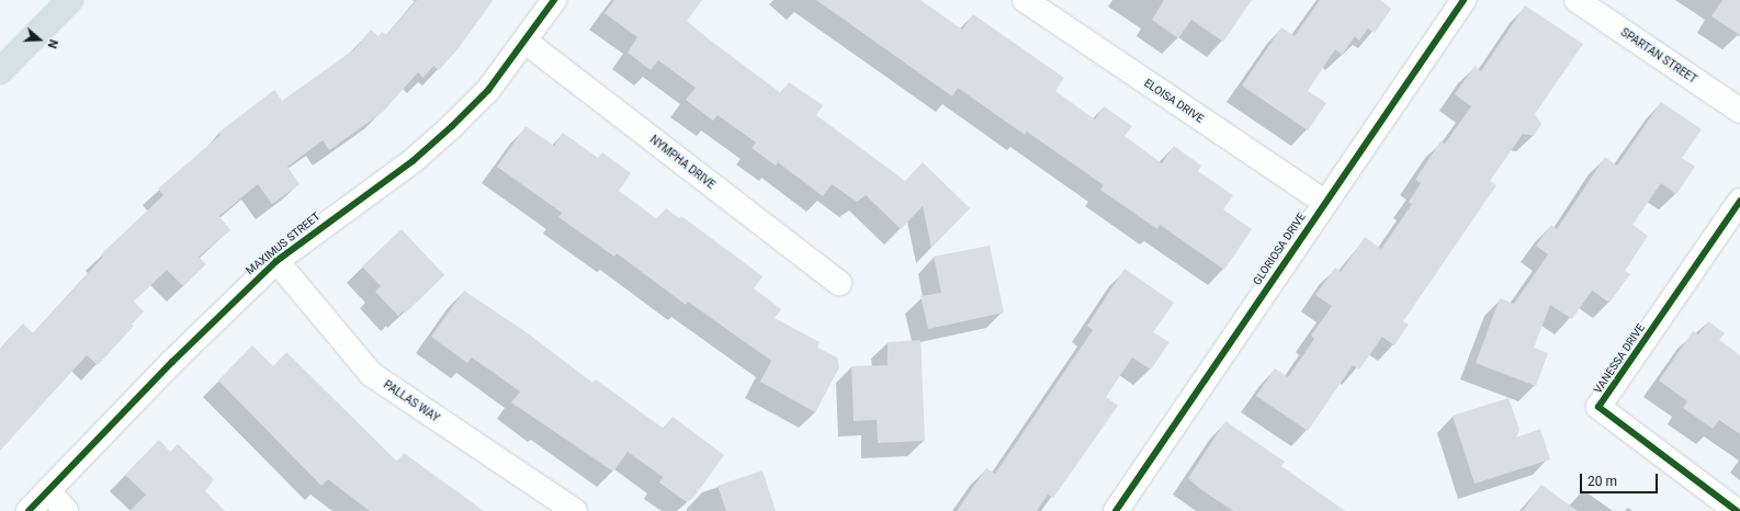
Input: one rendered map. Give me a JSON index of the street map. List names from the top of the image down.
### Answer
{
  "streets": {
    "street": [
      "SPARTAN STREET",
      "ELOISA DRIVE",
      "NYMPHA DRIVE",
      "MAXIMUS STREET",
      "GLORIOSA DRIVE",
      "VANESSA DRIVE",
      "PALLAS WAY"
    ]
  },
  "crossings": [
    ["ELOISA DRIVE", "GLORIOSA DRIVE"],
    ["NYMPHA DRIVE", "MAXIMUS STREET"],
    ["MAXIMUS STREET", "PALLAS WAY"]
  ],
  "scale_bar": "20 m",
  "north": "right"
}
